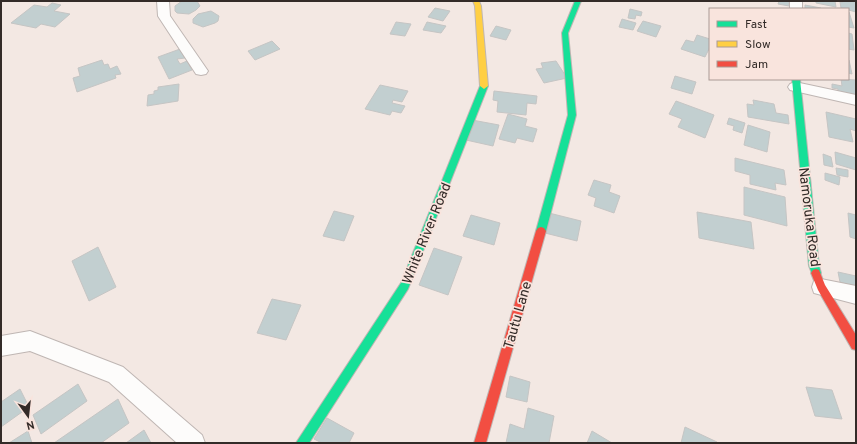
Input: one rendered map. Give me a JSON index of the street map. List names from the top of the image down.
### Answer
{
  "streets": {
    "street": ["Namoruka Road", "White River Road", "Tautu Lane"]
  },
  "legend": ["Fast", "Slow", "Jam"],
  "north": "bottom"
}
